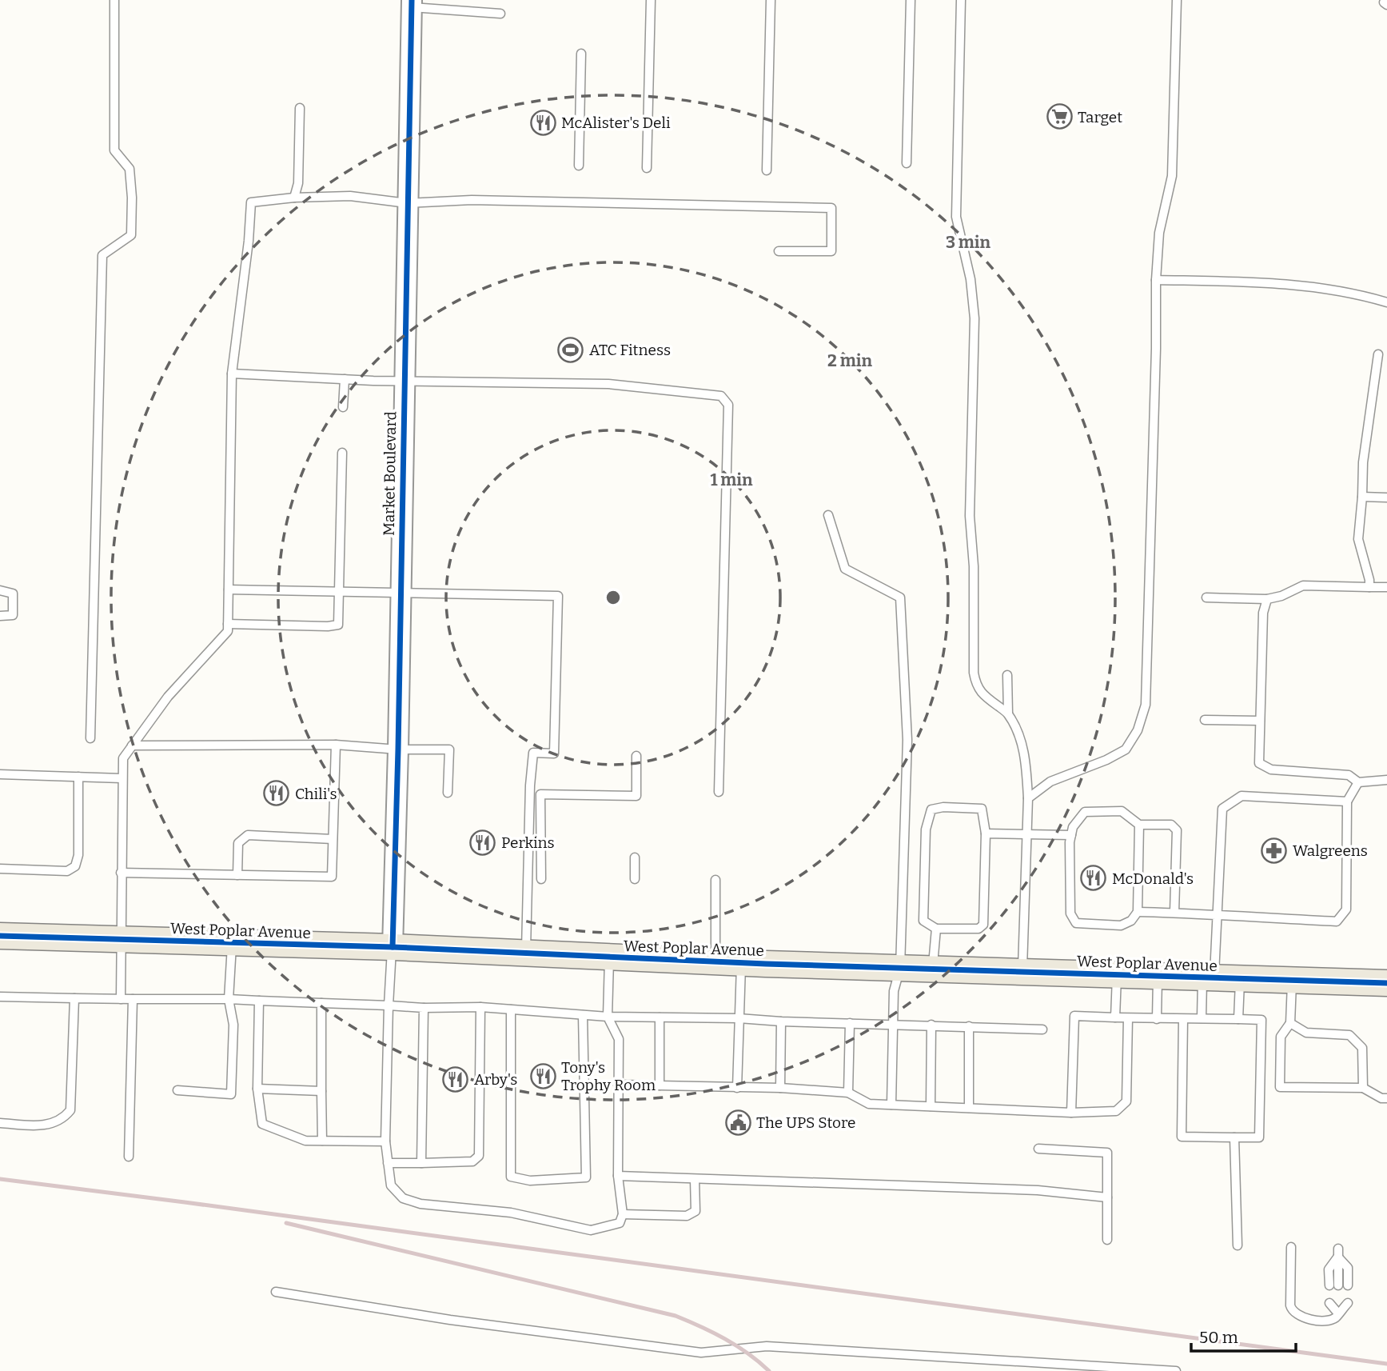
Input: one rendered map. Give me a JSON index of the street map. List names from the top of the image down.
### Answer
{
  "streets": {
    "main road": ["West Poplar Avenue"],
    "street": ["Market Boulevard"]
  },
  "crossings": [
    ["Market Boulevard", "West Poplar Avenue"]
  ],
  "places": {
    "supermarket": ["Target"],
    "restaurant": [
      "McAlister's Deli",
      "Chili's",
      "Perkins",
      "McDonald's",
      "Tony's Trophy Room",
      "Arby's"
    ],
    "sports": ["ATC Fitness"],
    "pharmacy": ["Walgreens"],
    "public building": ["The UPS Store"]
  },
  "scale_bar": "50 m",
  "rings": ["3 min", "2 min", "1 min"]
}
